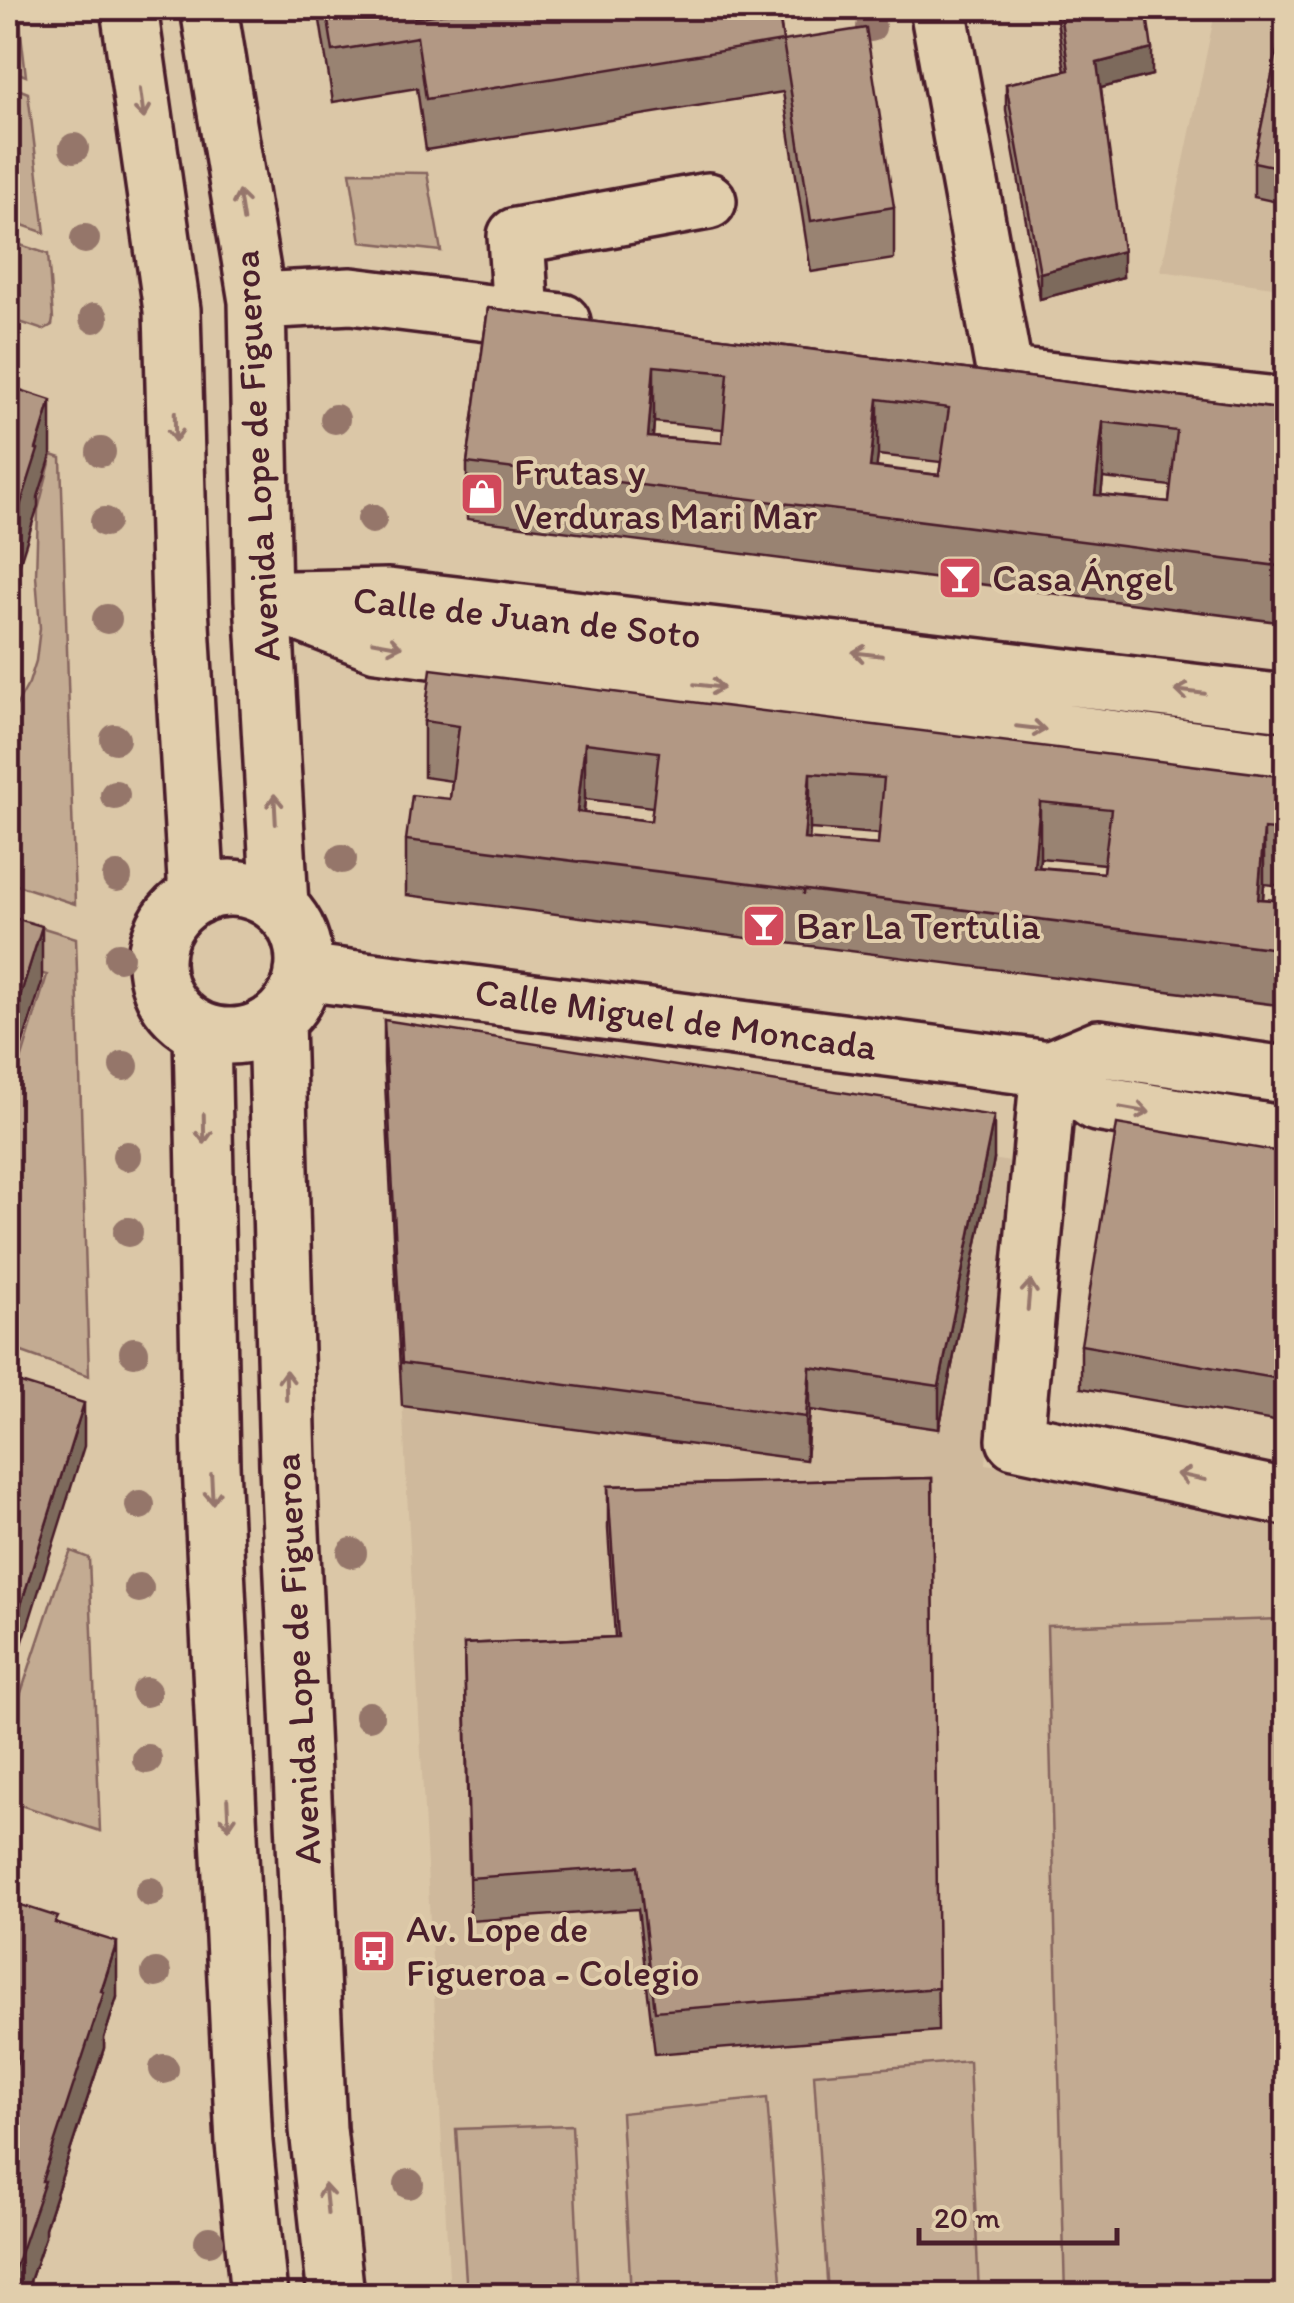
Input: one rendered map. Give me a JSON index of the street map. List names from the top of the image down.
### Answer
{
  "streets": {
    "street": ["Avenida Lope de Figueroa", "Calle de Juan de Soto", "Calle Miguel de Moncada"]
  },
  "crossings": [
    ["Avenida Lope de Figueroa", "Calle de Juan de Soto"],
    ["Avenida Lope de Figueroa", "Calle Miguel de Moncada"]
  ],
  "places": {
    "shop": ["Frutas y Verduras Mari Mar"],
    "bar": ["Casa Ángel", "Bar La Tertulia"],
    "bus stop": ["Av. Lope de Figueroa - Colegio"]
  },
  "scale_bar": "20 m"
}
